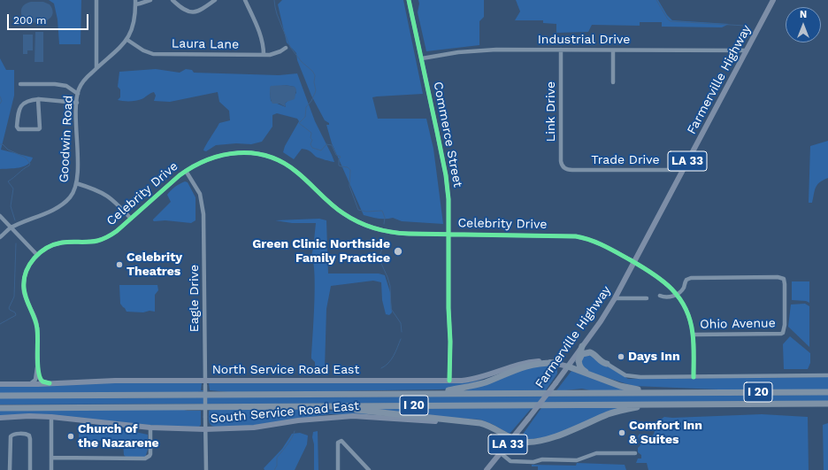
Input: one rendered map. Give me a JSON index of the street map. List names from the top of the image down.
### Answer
{
  "streets": {
    "highway": ["I 20"],
    "main road": [
      "Farmerville Highway",
      "LA 33",
      "North Service Road East",
      "South Service Road East"
    ],
    "street": [
      "Industrial Drive",
      "Laura Lane",
      "Link Drive",
      "Commerce Street",
      "Goodwin Road",
      "Trade Drive",
      "Celebrity Drive",
      "Eagle Drive",
      "Ohio Avenue"
    ]
  },
  "crossings": [
    ["Industrial Drive", "Farmerville Highway"],
    ["Industrial Drive", "Link Drive"],
    ["Industrial Drive", "Commerce Street"],
    ["Laura Lane", "Goodwin Road"],
    ["Farmerville Highway", "Trade Drive"],
    ["Farmerville Highway", "Celebrity Drive"],
    ["Farmerville Highway", "North Service Road East"],
    ["Link Drive", "Trade Drive"],
    ["Commerce Street", "Celebrity Drive"],
    ["Commerce Street", "North Service Road East"],
    ["Celebrity Drive", "Eagle Drive"],
    ["Celebrity Drive", "Ohio Avenue"],
    ["Eagle Drive", "North Service Road East"],
    ["Eagle Drive", "South Service Road East"]
  ],
  "places": [
    "Green Clinic Northside Family Practice",
    "Celebrity Theatres",
    "Days Inn",
    "Comfort Inn & Suites",
    "Church of the Nazarene"
  ],
  "scale_bar": "200 m",
  "north": "top"
}
